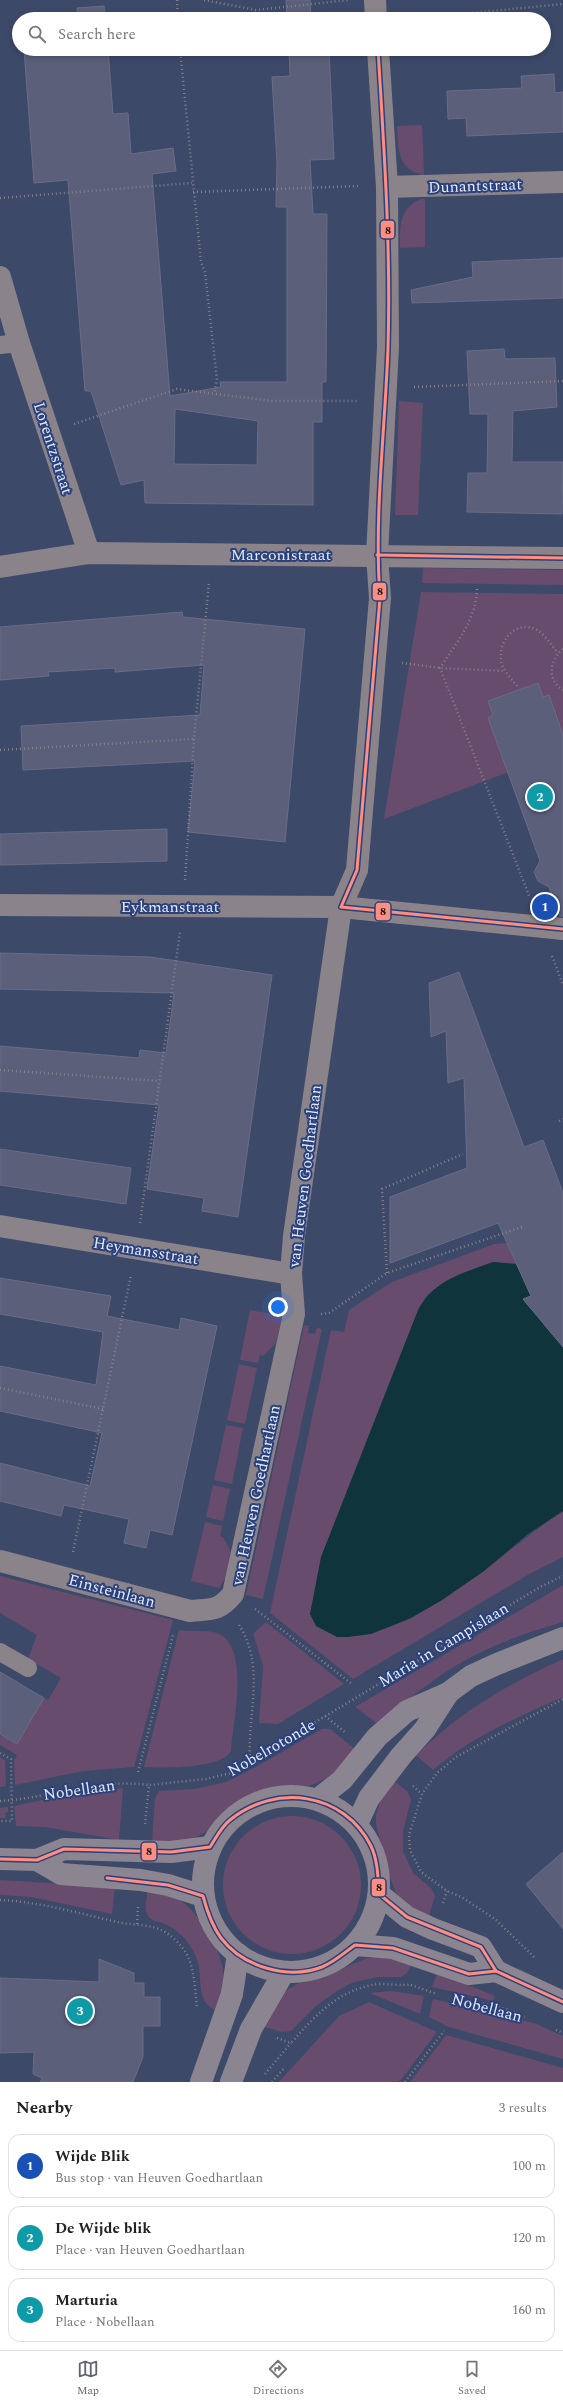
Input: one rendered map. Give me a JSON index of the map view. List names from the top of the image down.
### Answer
{
  "streets": {
    "main road": ["Nobellaan"],
    "street": [
      "Dunantstraat",
      "Lorentzstraat",
      "Marconistraat",
      "Eykmanstraat",
      "van Heuven Goedhartlaan",
      "Heymansstraat",
      "Einsteinlaan"
    ],
    "path": ["Maria in Campislaan", "Nobelrotonde"]
  },
  "crossings": [
    ["Dunantstraat", "van Heuven Goedhartlaan"],
    ["Lorentzstraat", "Marconistraat"],
    ["Marconistraat", "van Heuven Goedhartlaan"],
    ["Eykmanstraat", "van Heuven Goedhartlaan"],
    ["van Heuven Goedhartlaan", "Heymansstraat"],
    ["van Heuven Goedhartlaan", "Einsteinlaan"],
    ["Maria in Campislaan", "Nobelrotonde"],
    ["Nobelrotonde", "Nobellaan"]
  ],
  "lines": ["transit line 8"],
  "page": {
    "search": "Search here",
    "pins": ["2", "1", "3"],
    "heading": ["Nearby", "3 results"],
    "list": [
      {
        "mark": "1",
        "name": "Wijde Blik",
        "note": "Bus stop · van Heuven Goedhartlaan",
        "value": "100 m"
      },
      {
        "mark": "2",
        "name": "De Wijde blik",
        "note": "Place · van Heuven Goedhartlaan",
        "value": "120 m"
      },
      {
        "mark": "3",
        "name": "Marturia",
        "note": "Place · Nobellaan",
        "value": "160 m"
      }
    ],
    "nav": ["Map", "Directions", "Saved"]
  }
}
